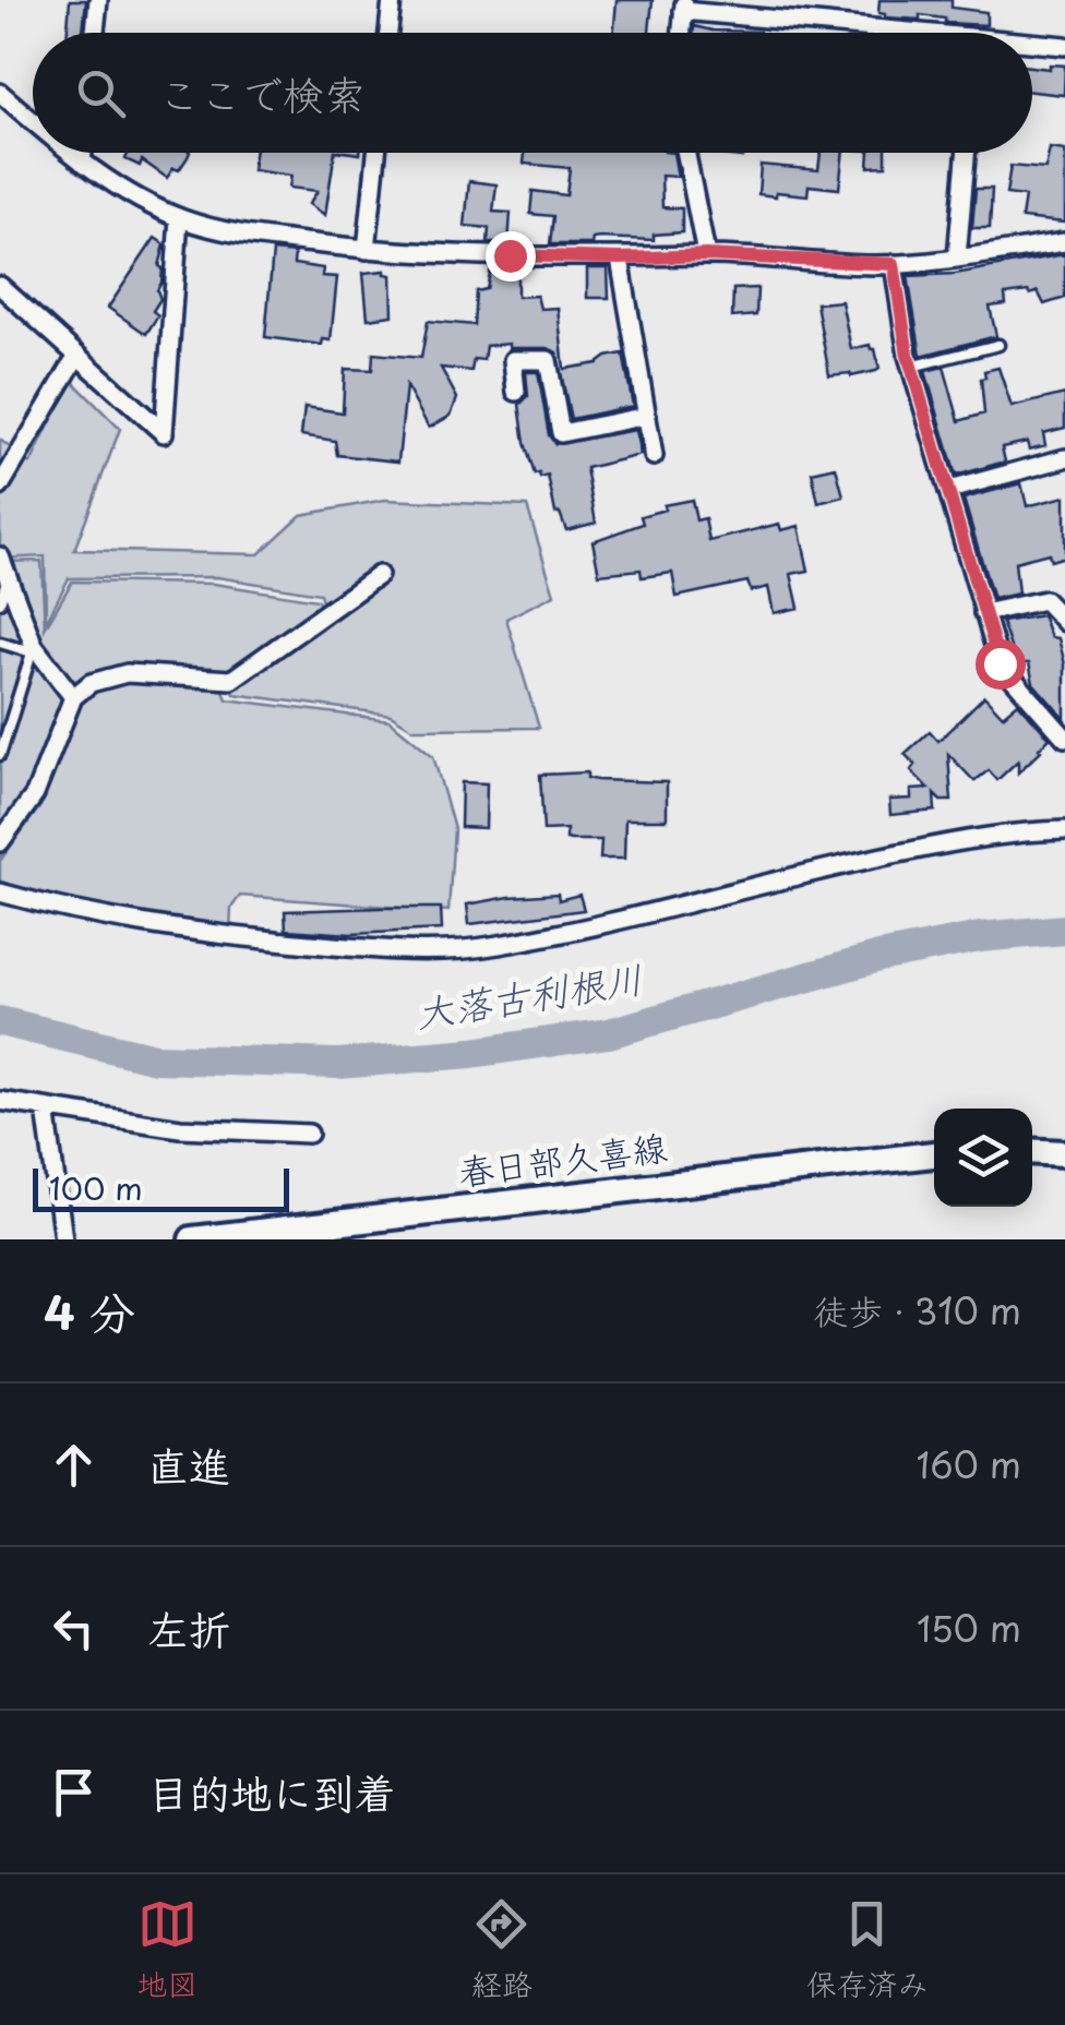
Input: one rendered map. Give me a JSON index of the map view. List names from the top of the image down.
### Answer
{
  "streets": {
    "main road": ["春日部久喜線"]
  },
  "water": ["大落古利根川"],
  "scale_bar": "100 m",
  "page": {
    "search": "ここで検索",
    "scale": "100 m",
    "heading": ["4 分", "徒歩 · 310 m"],
    "list": [
      ["直進", "160 m"],
      ["左折", "150 m"],
      "目的地に到着"
    ],
    "nav": ["地図", "経路", "保存済み"]
  }
}
